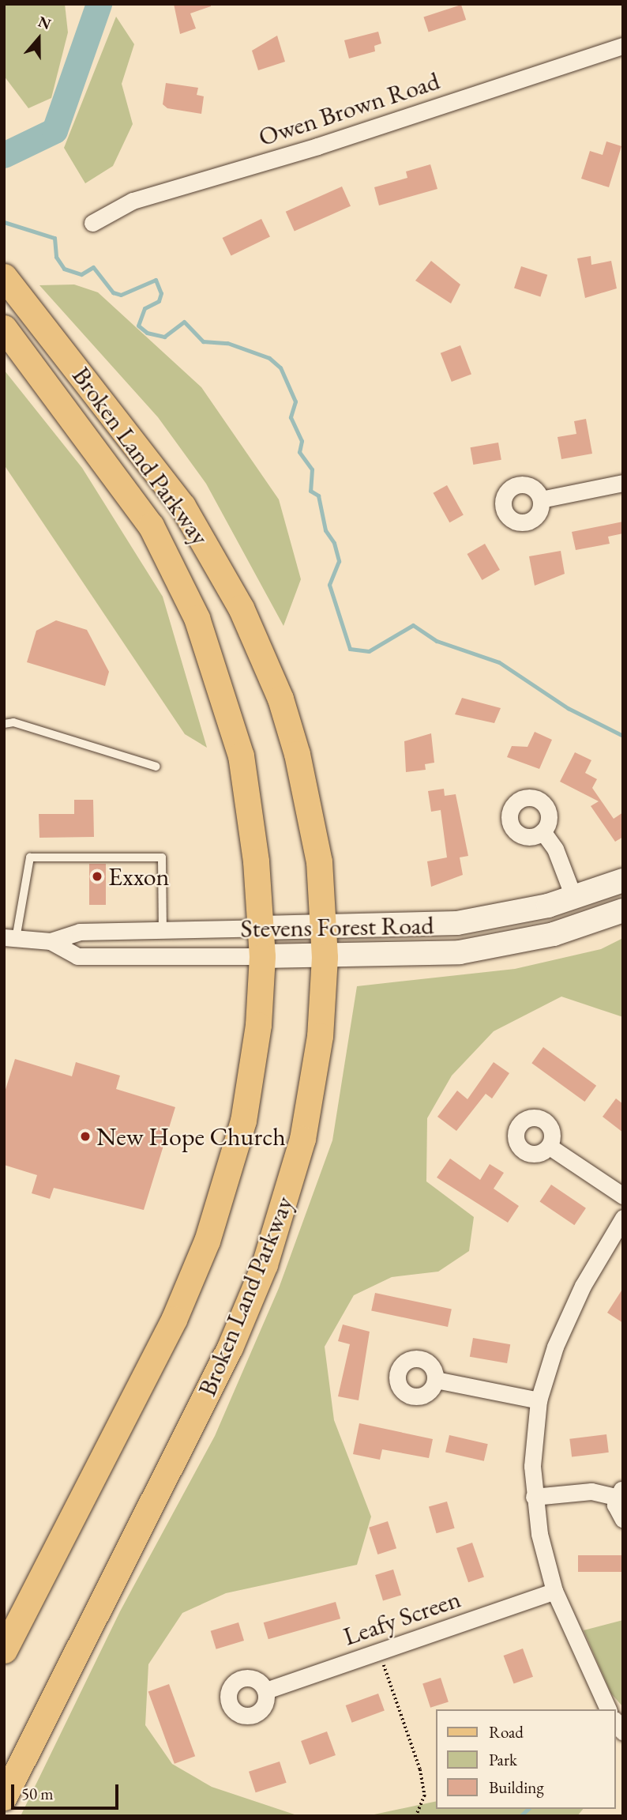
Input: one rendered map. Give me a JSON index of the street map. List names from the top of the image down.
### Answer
{
  "streets": {
    "main road": ["Broken Land Parkway"],
    "street": ["Owen Brown Road", "Stevens Forest Road", "Leafy Screen"]
  },
  "crossings": [
    ["Broken Land Parkway", "Stevens Forest Road"]
  ],
  "places": ["Exxon", "New Hope Church"],
  "legend": ["Road", "Park", "Building"],
  "scale_bar": "50 m",
  "north": "top"
}
